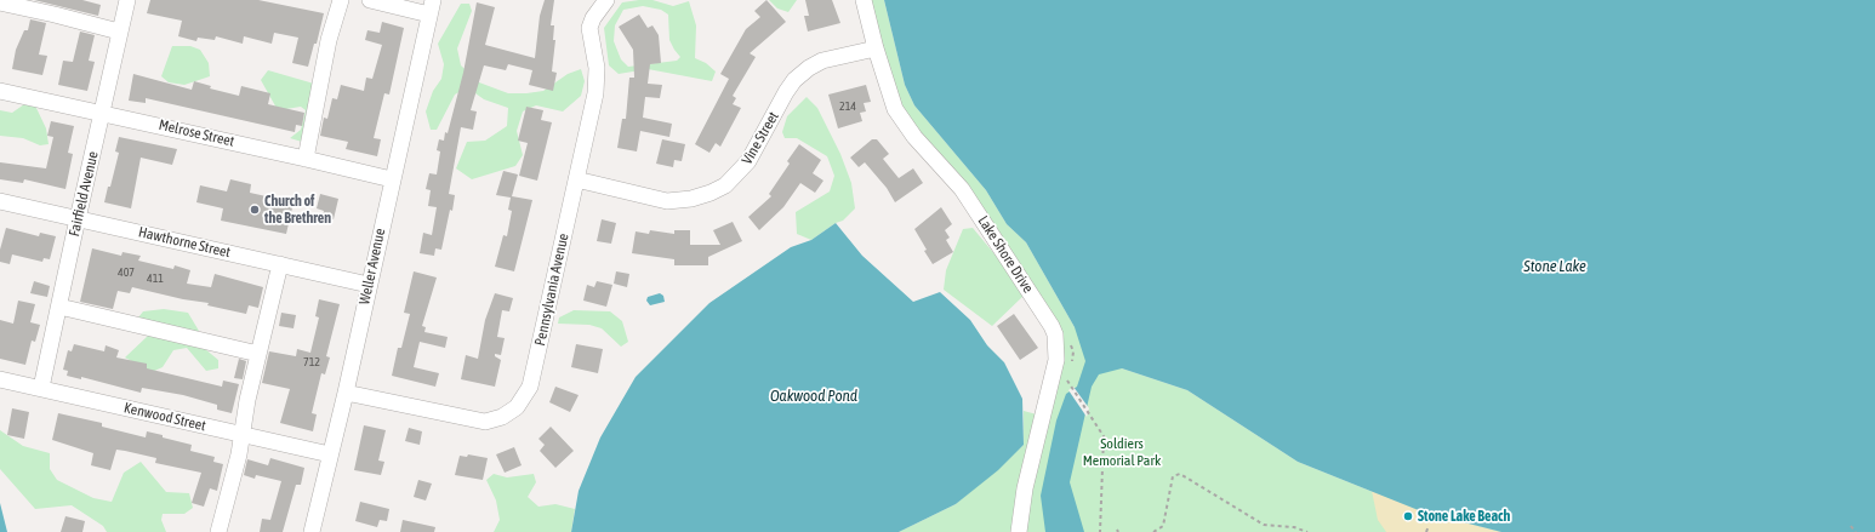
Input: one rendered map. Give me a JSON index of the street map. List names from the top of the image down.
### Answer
{
  "streets": {
    "street": [
      "Melrose Street",
      "Vine Street",
      "Fairfield Avenue",
      "Hawthorne Street",
      "Lake Shore Drive",
      "Weller Avenue",
      "Pennsylvania Avenue",
      "Kenwood Street"
    ]
  },
  "crossings": [
    ["Melrose Street", "Fairfield Avenue"],
    ["Melrose Street", "Weller Avenue"],
    ["Vine Street", "Lake Shore Drive"],
    ["Vine Street", "Pennsylvania Avenue"],
    ["Fairfield Avenue", "Hawthorne Street"],
    ["Fairfield Avenue", "Kenwood Street"],
    ["Hawthorne Street", "Weller Avenue"],
    ["Weller Avenue", "Pennsylvania Avenue"],
    ["Weller Avenue", "Kenwood Street"]
  ],
  "water": ["Stone Lake", "Oakwood Pond"],
  "parks": ["Soldiers Memorial Park"],
  "places": ["Church of the Brethren", "Stone Lake Beach"],
  "house_numbers": [
    "214",
    "407",
    "411",
    "712"
  ]
}
